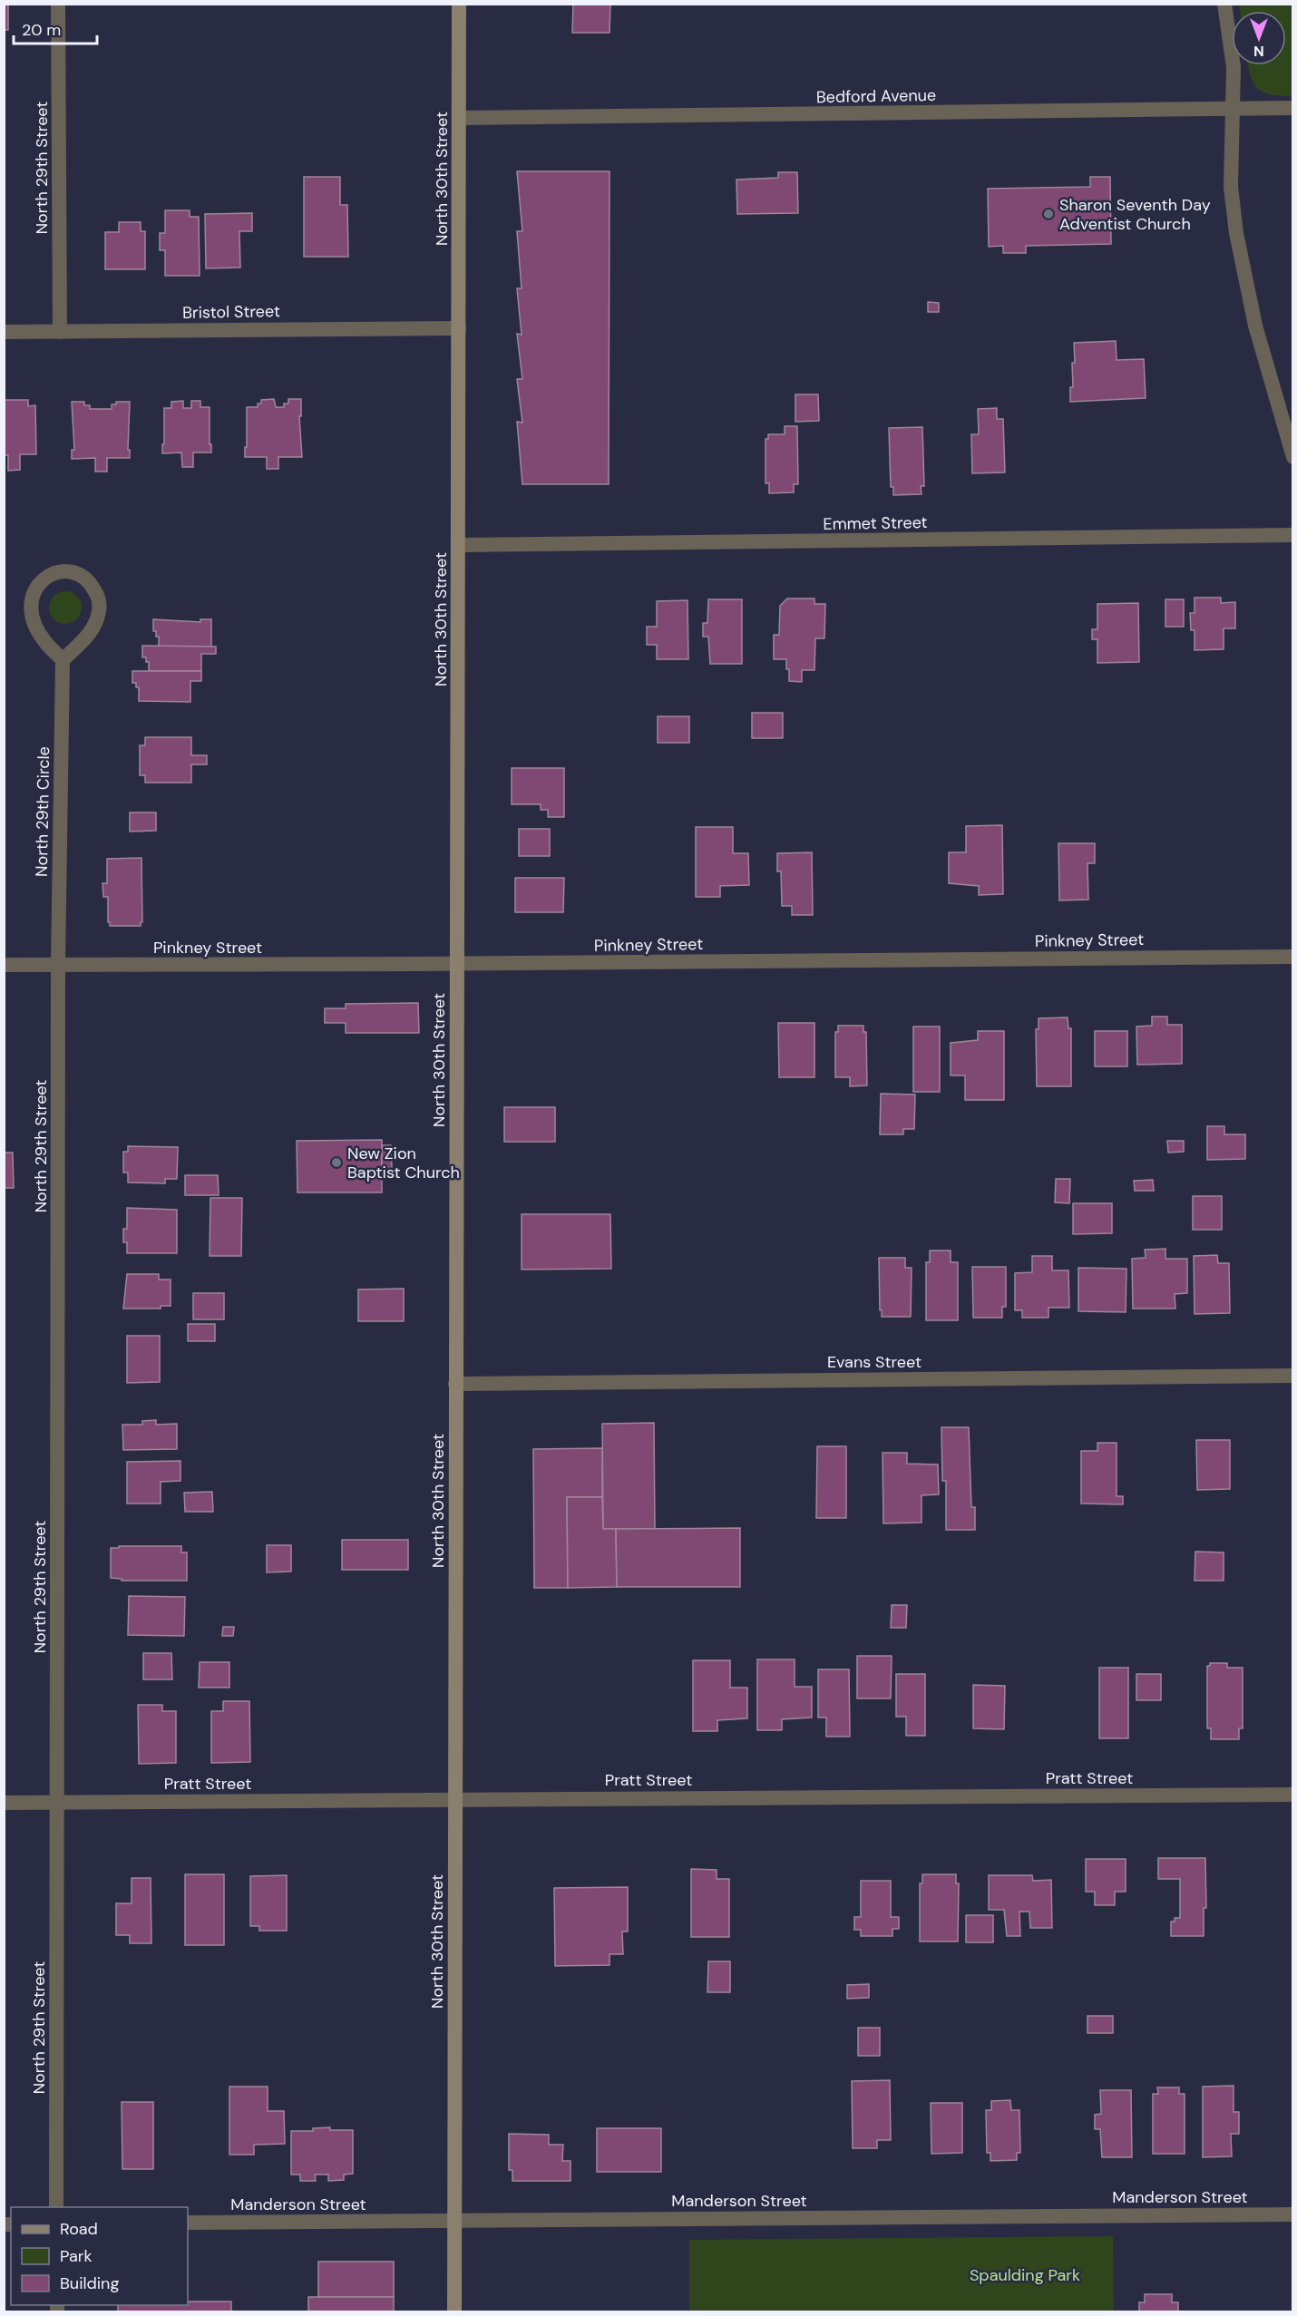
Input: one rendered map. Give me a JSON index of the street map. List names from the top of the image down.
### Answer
{
  "streets": {
    "main road": ["North 30th Street"],
    "street": [
      "Bedford Avenue",
      "North 29th Street",
      "Bristol Street",
      "Emmet Street",
      "North 29th Circle",
      "Pinkney Street",
      "Evans Street",
      "Pratt Street",
      "Manderson Street"
    ]
  },
  "crossings": [
    ["Bedford Avenue", "North 30th Street"],
    ["North 29th Street", "Bristol Street"],
    ["North 29th Street", "North 29th Circle"],
    ["North 29th Street", "Pinkney Street"],
    ["North 29th Street", "Pratt Street"],
    ["North 30th Street", "Bristol Street"],
    ["North 30th Street", "Emmet Street"],
    ["North 30th Street", "Pinkney Street"],
    ["North 30th Street", "Evans Street"],
    ["North 30th Street", "Pratt Street"],
    ["North 30th Street", "Manderson Street"],
    ["North 29th Circle", "Pinkney Street"]
  ],
  "parks": ["Spaulding Park"],
  "places": ["Sharon Seventh Day Adventist Church", "New Zion Baptist Church"],
  "legend": ["Road", "Park", "Building"],
  "scale_bar": "20 m",
  "north": "bottom"
}
